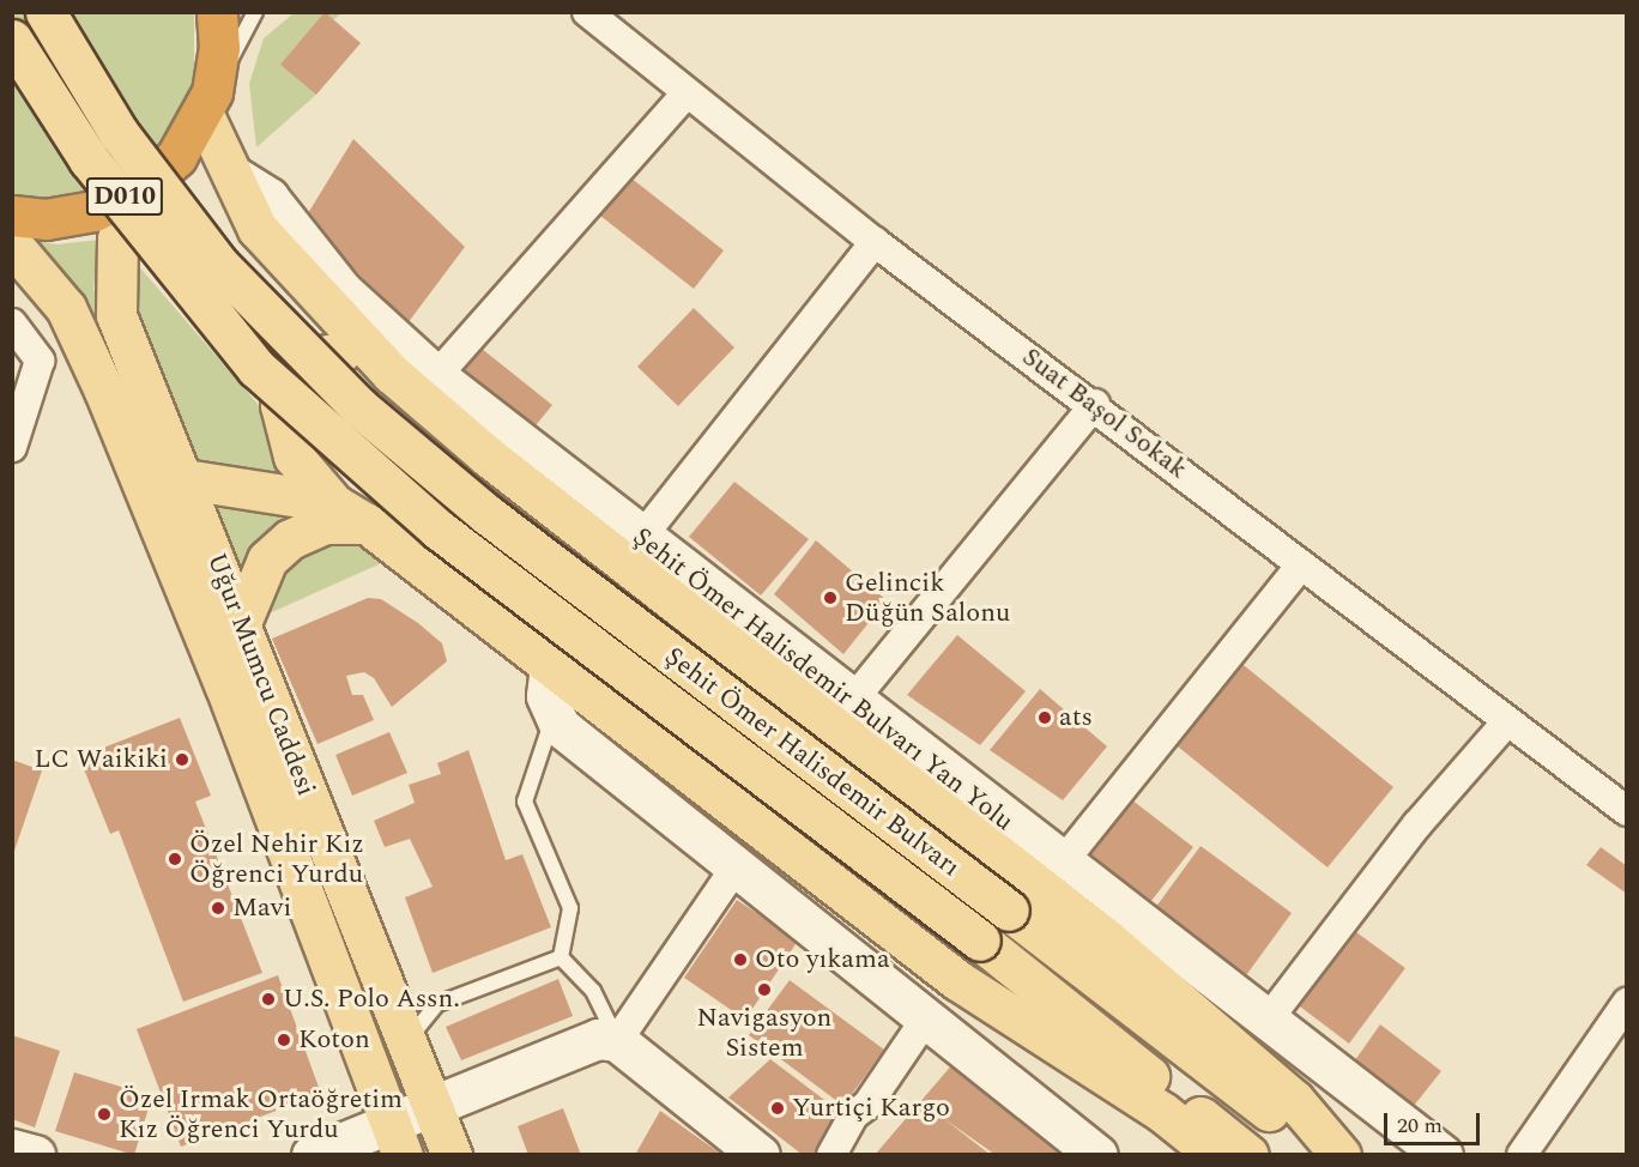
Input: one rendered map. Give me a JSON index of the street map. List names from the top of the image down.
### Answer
{
  "streets": {
    "highway": ["D010"],
    "main road": ["Uğur Mumcu Caddesi", "Şehit Ömer Halisdemir Bulvarı"],
    "street": ["Suat Başol Sokak", "Şehit Ömer Halisdemir Bulvarı Yan Yolu"]
  },
  "crossings": [
    ["D010", "Uğur Mumcu Caddesi"],
    ["D010", "Şehit Ömer Halisdemir Bulvarı"],
    ["Şehit Ömer Halisdemir Bulvarı Yan Yolu", "Şehit Ömer Halisdemir Bulvarı"]
  ],
  "places": [
    "Gelincik Düğün Salonu",
    "ats",
    "LC Waikiki",
    "Özel Nehir Kız Öğrenci Yurdu",
    "Mavi",
    "Oto yıkama",
    "Navigasyon Sistem",
    "U.S. Polo Assn.",
    "Koton",
    "Yurtiçi Kargo",
    "Özel Irmak Ortaöğretim Kız Öğrenci Yurdu"
  ],
  "scale_bar": "20 m"
}
